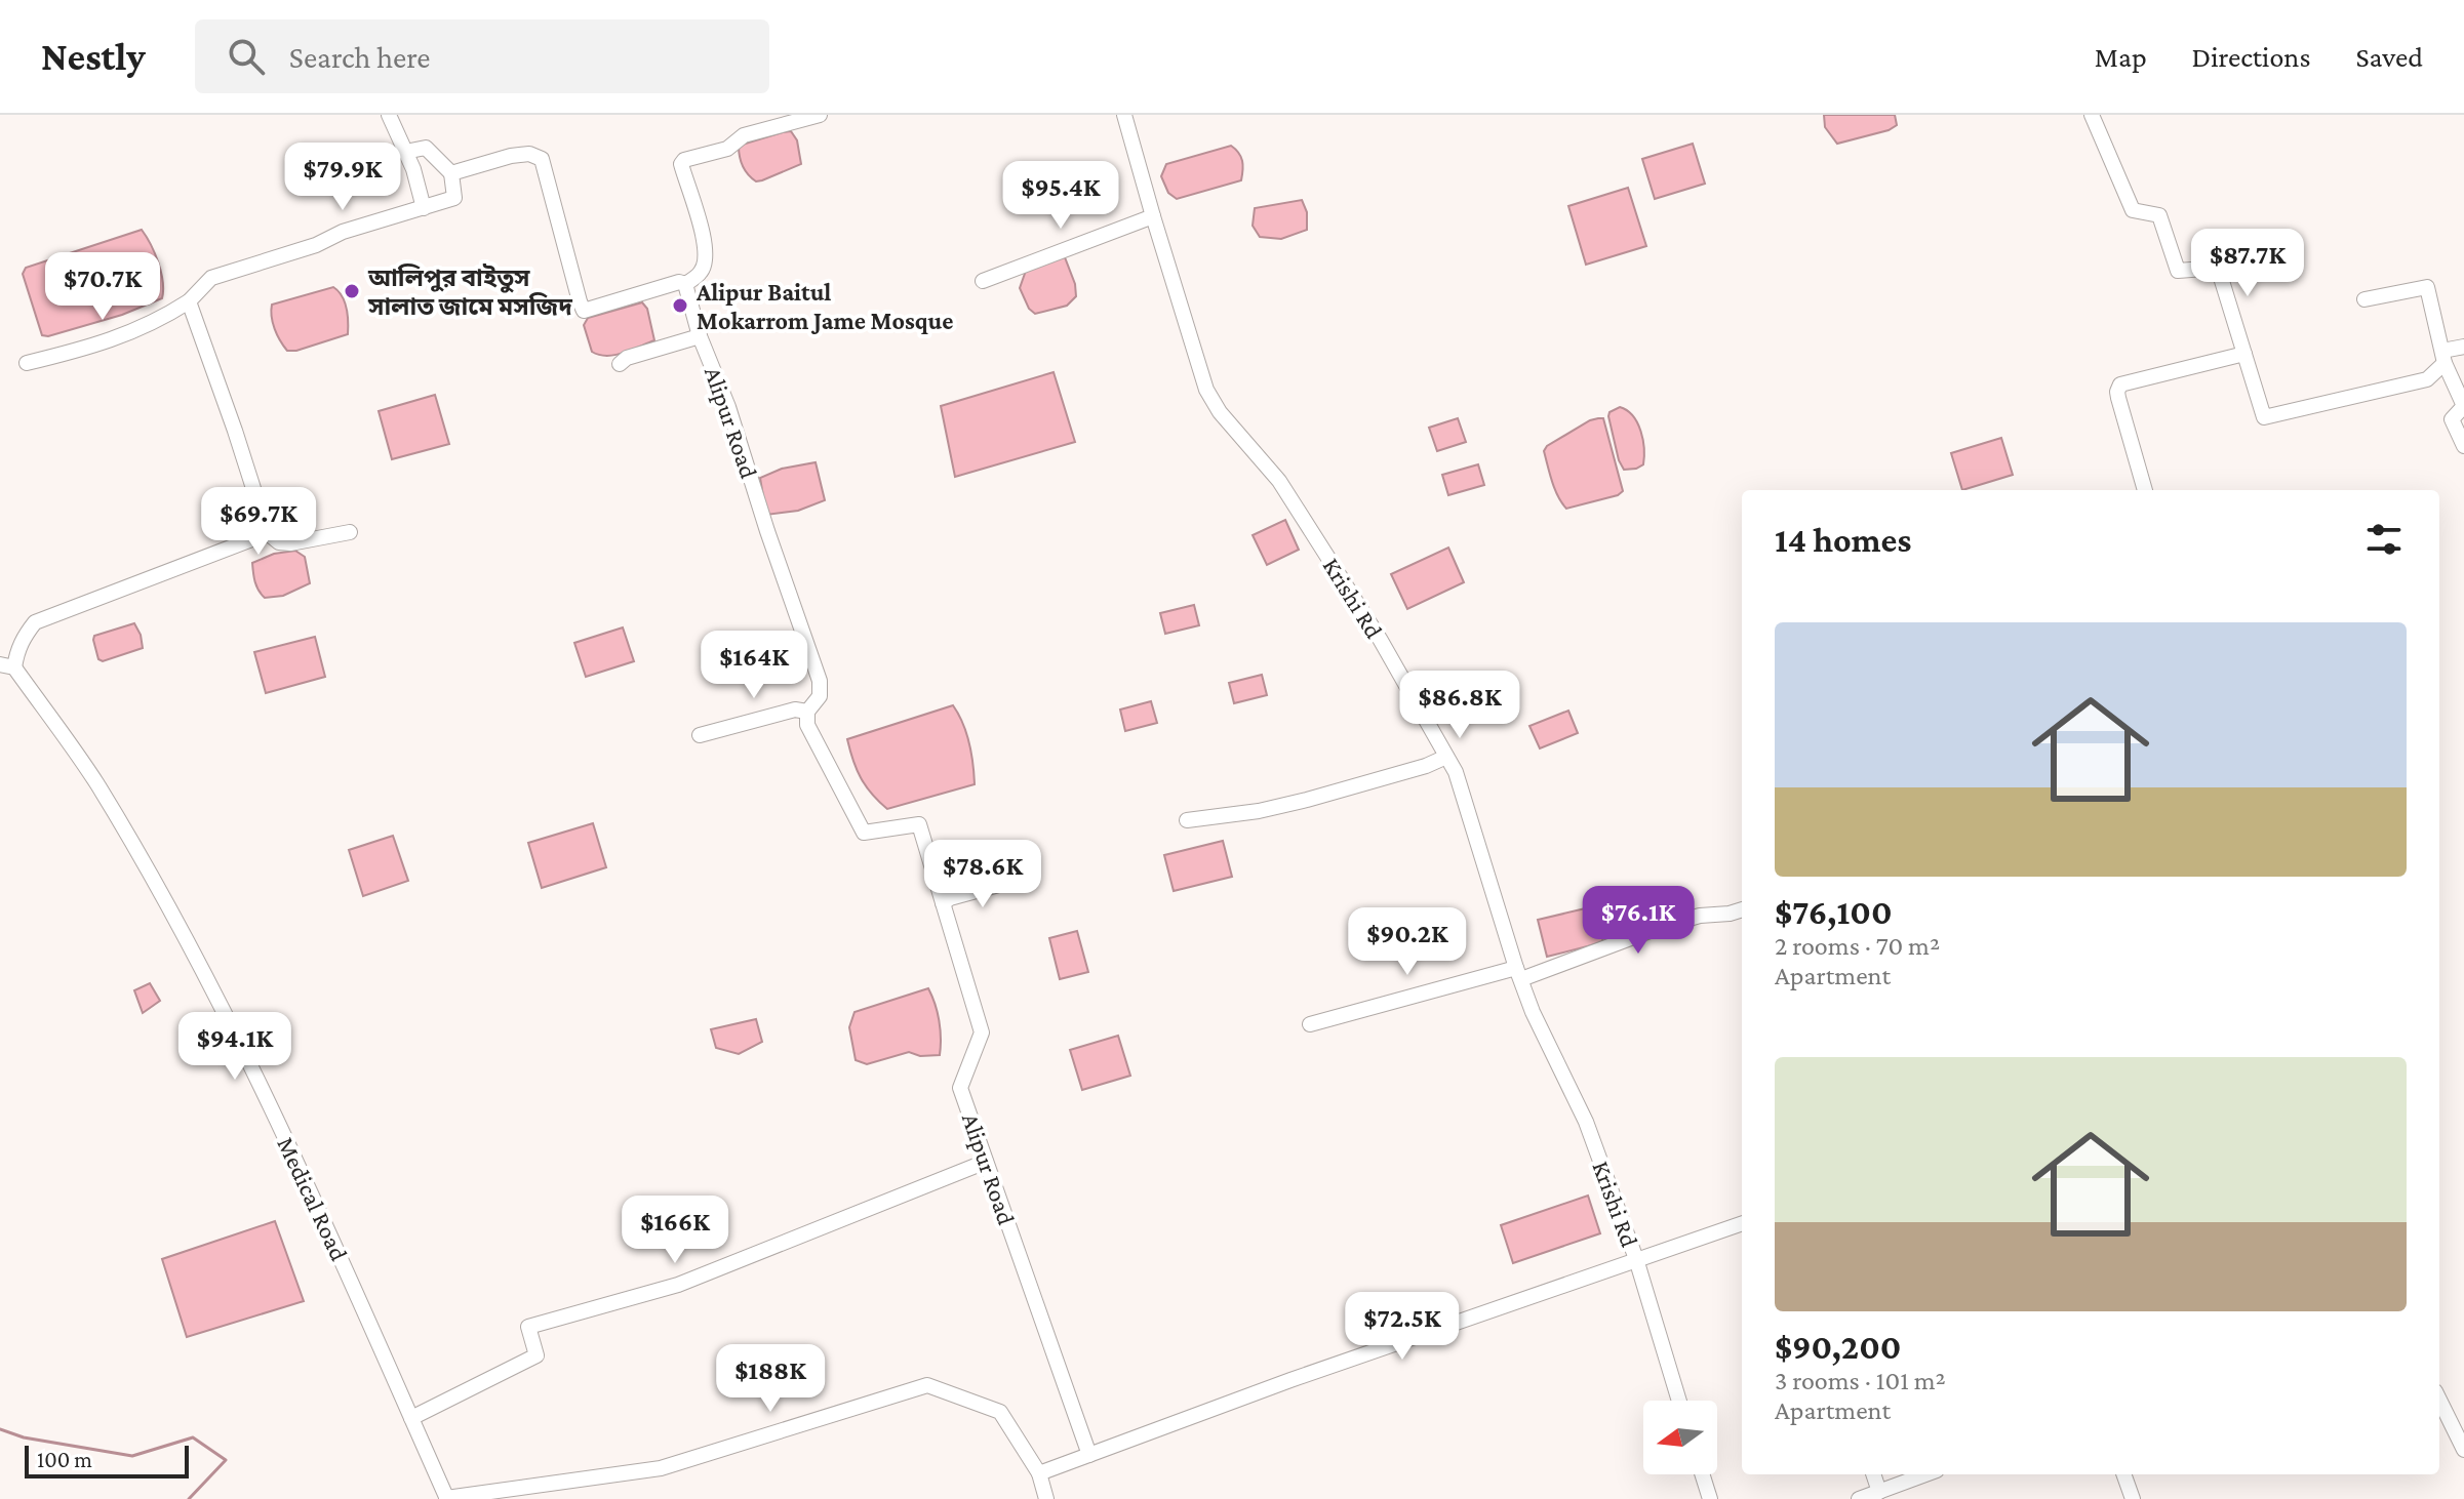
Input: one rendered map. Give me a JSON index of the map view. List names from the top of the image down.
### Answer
{
  "streets": {
    "street": ["Alipur Road", "Krishi Rd", "Medical Road"]
  },
  "places": ["আলিপুর বাইতুস সালাত জামে মসজিদ", "Alipur Baitul Mokarrom Jame Mosque"],
  "scale_bar": "100 m",
  "north": "left",
  "page": {
    "header": "Nestly",
    "search": "Search here",
    "nav": ["Map", "Directions", "Saved"],
    "price": [
      "$79.9K",
      "$95.4K",
      "$87.7K",
      "$70.7K",
      "$69.7K",
      "$164K",
      "$86.8K",
      "$78.6K",
      "$76.1K",
      "$90.2K",
      "$94.1K",
      "$166K",
      "$72.5K",
      "$188K"
    ],
    "heading": "14 homes",
    "list": [
      {
        "name": "$76,100",
        "note": "2 rooms · 70 m² · Apartment"
      },
      {
        "name": "$90,200",
        "note": "3 rooms · 101 m² · Apartment"
      }
    ],
    "scale": "100 m"
  }
}
